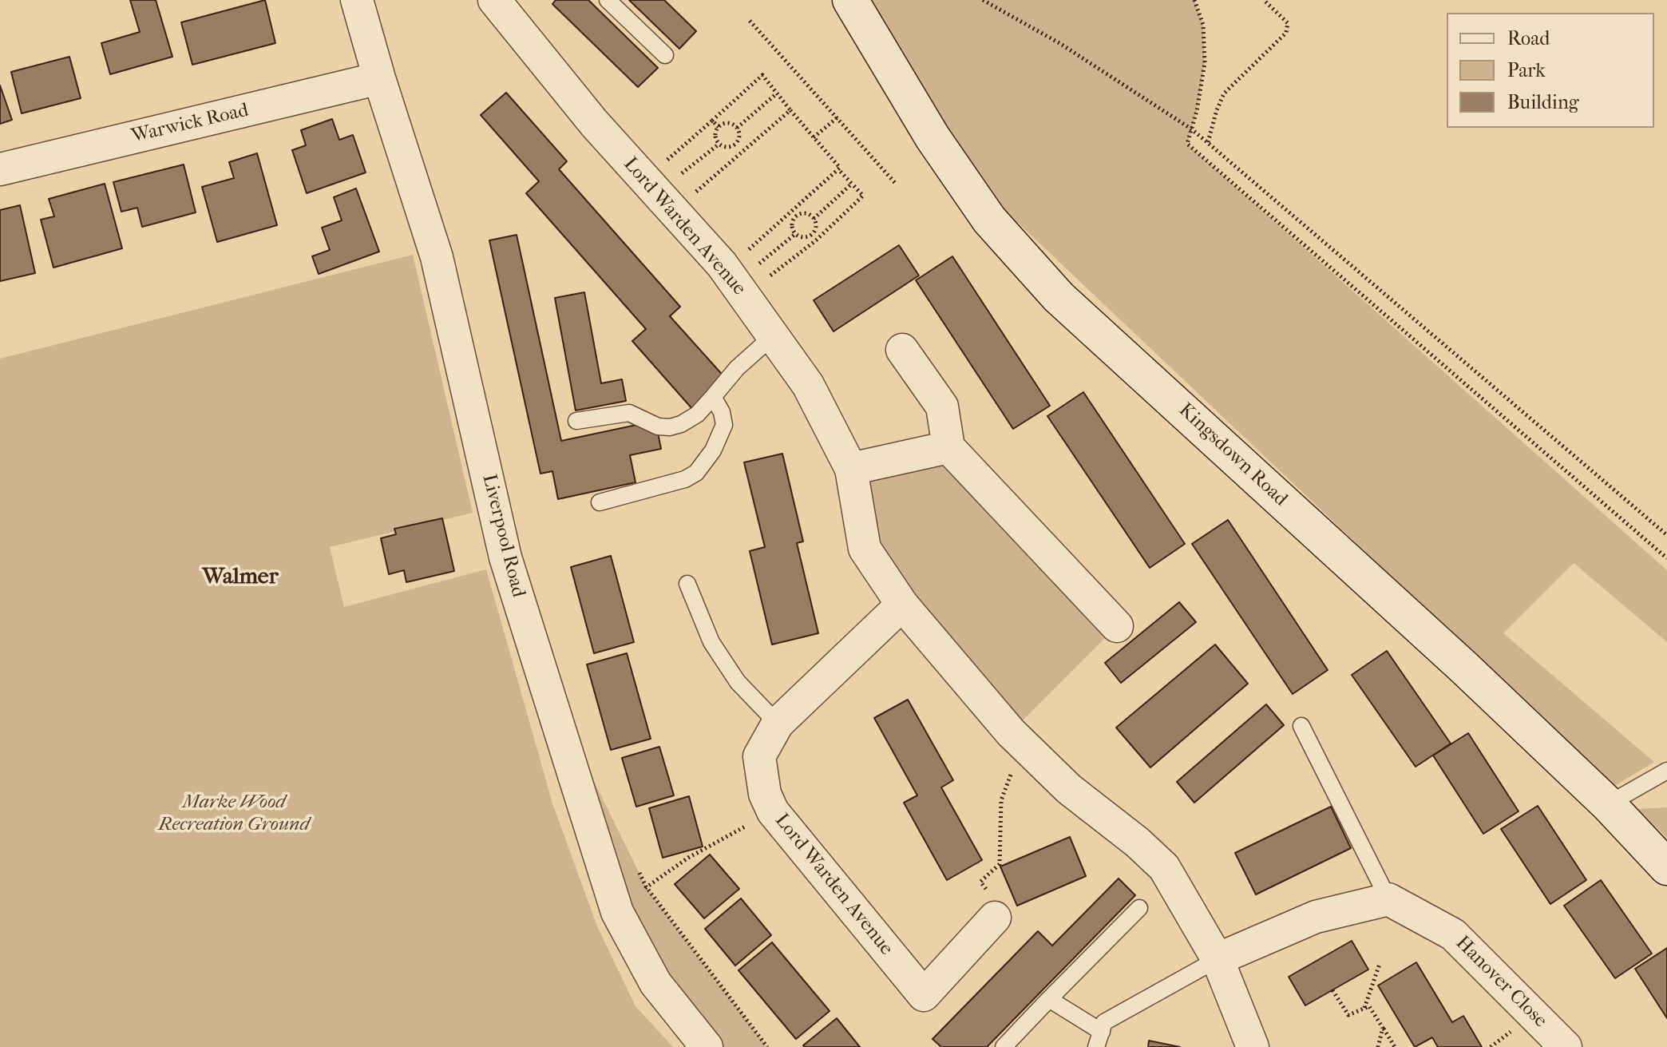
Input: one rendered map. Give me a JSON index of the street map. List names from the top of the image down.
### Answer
{
  "streets": {
    "street": [
      "Warwick Road",
      "Lord Warden Avenue",
      "Kingsdown Road",
      "Liverpool Road",
      "Hanover Close"
    ]
  },
  "crossings": [
    ["Warwick Road", "Liverpool Road"]
  ],
  "districts": ["Walmer"],
  "parks": ["Marke Wood Recreation Ground"],
  "legend": ["Road", "Park", "Building"]
}
